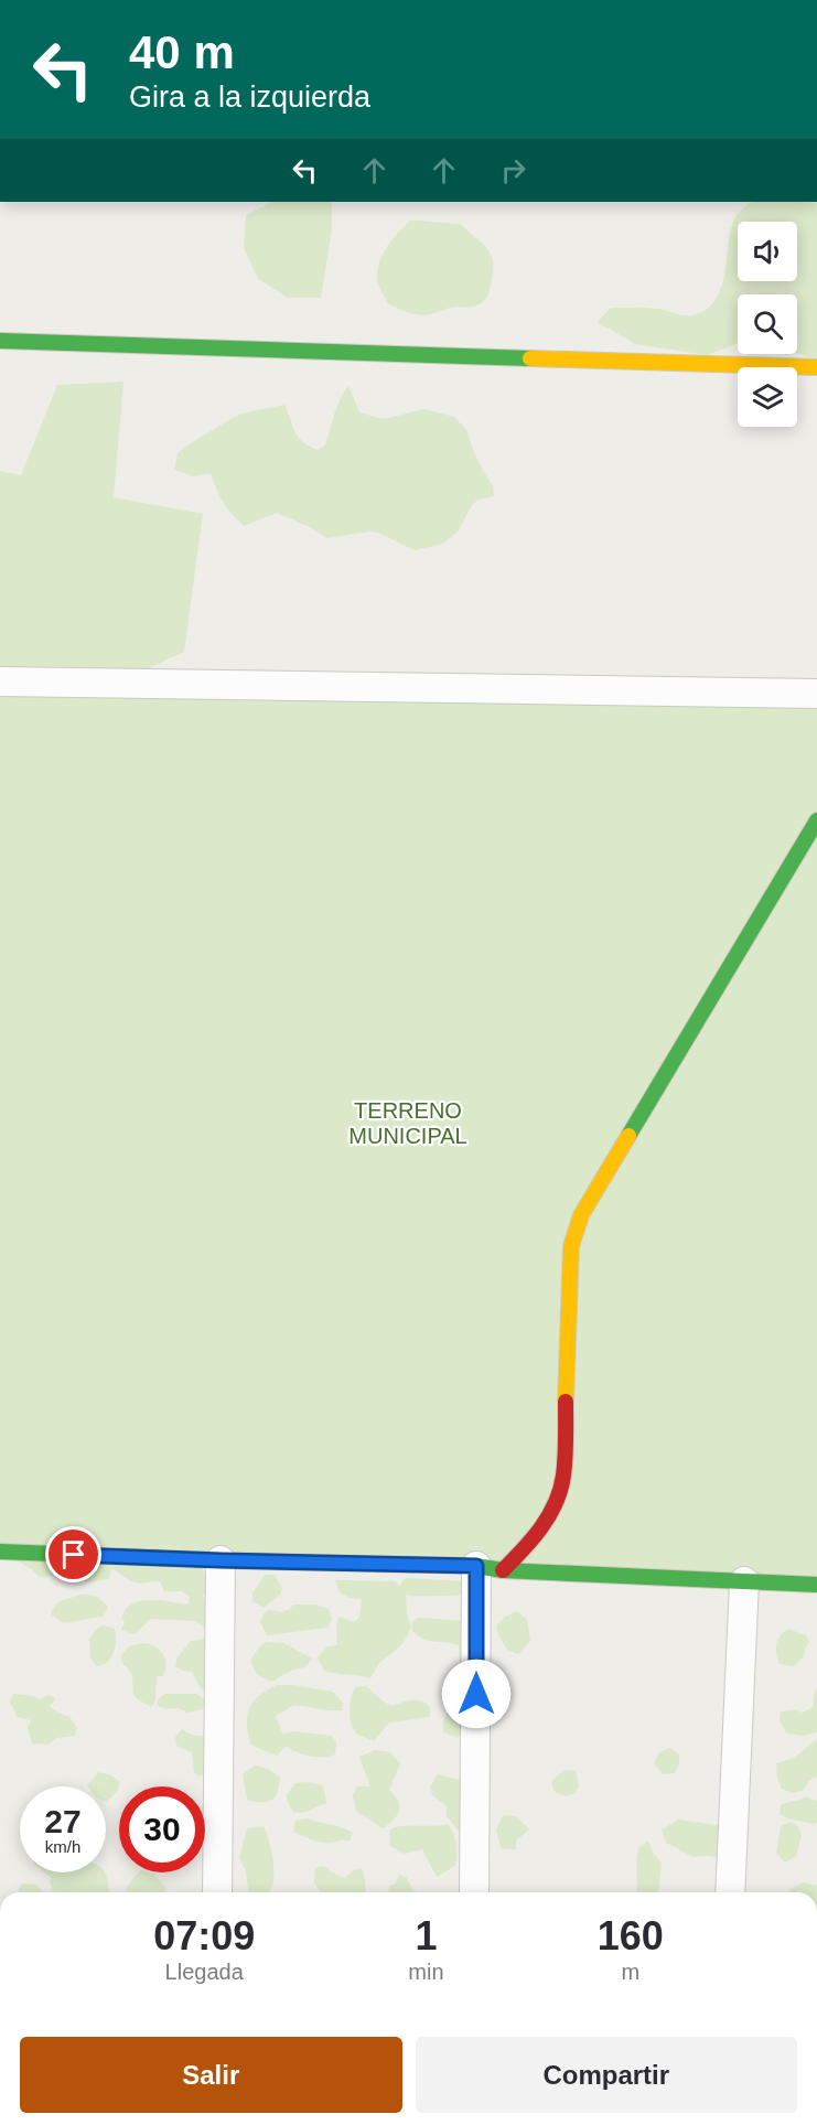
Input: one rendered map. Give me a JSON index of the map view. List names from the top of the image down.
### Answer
{
  "parks": ["TERRENO MUNICIPAL"],
  "page": {
    "turn": ["40 m", "Gira a la izquierda"],
    "speed": "27 km/h",
    "limit": "30",
    "eta": [
      "07:09",
      "Llegada",
      "1",
      "min",
      "160",
      "m"
    ],
    "buttons": ["Salir", "Compartir"]
  }
}
